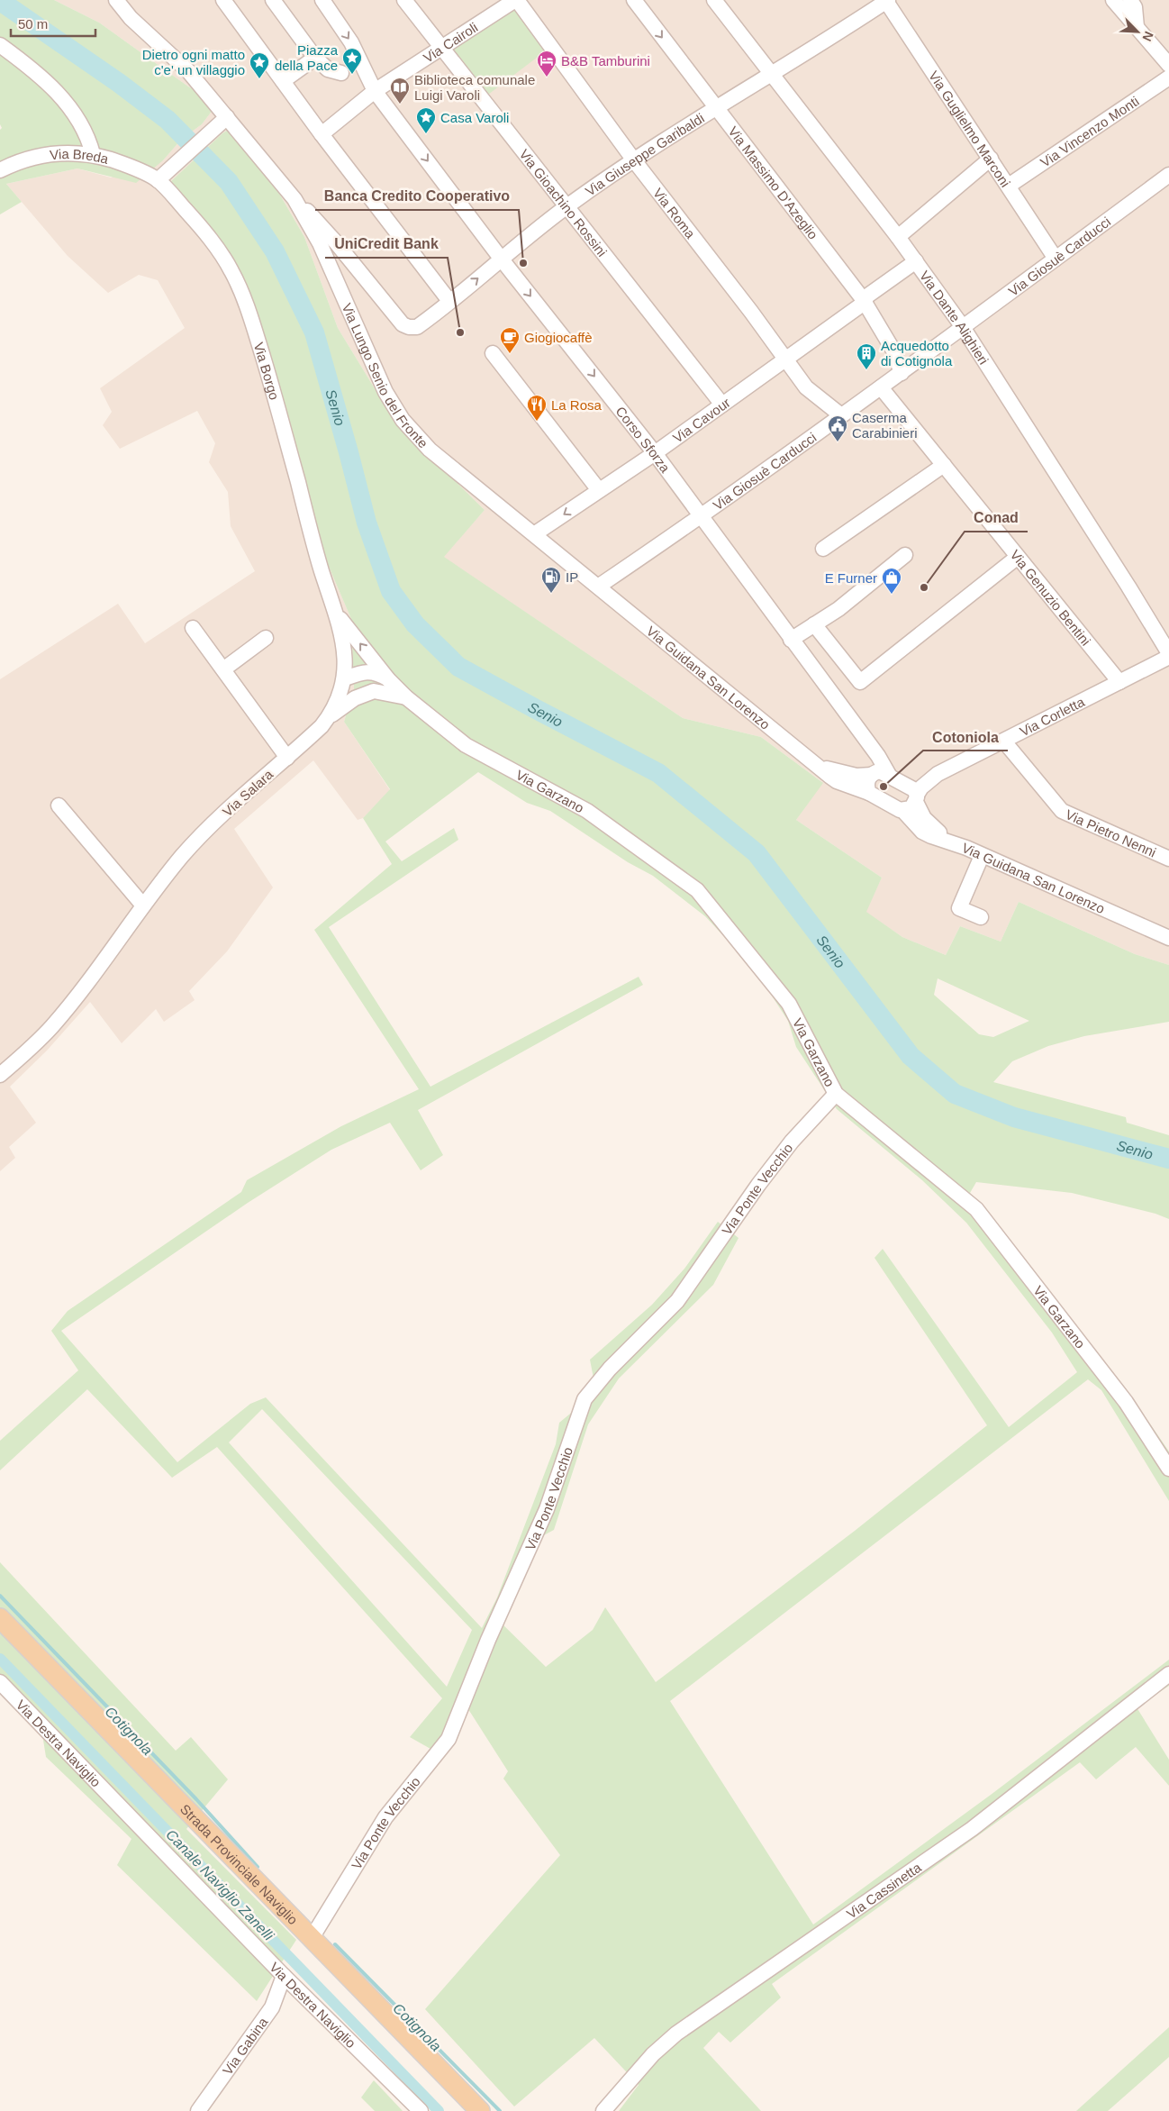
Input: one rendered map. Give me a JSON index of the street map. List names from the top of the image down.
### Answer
{
  "streets": {
    "main road": ["Strada Provinciale Naviglio"],
    "street": [
      "Via Cairoli",
      "Via Guglielmo Marconi",
      "Via Vincenzo Monti",
      "Via Giuseppe Garibaldi",
      "Via Breda",
      "Via Massimo D'Azeglio",
      "Via Gioachino Rossini",
      "Via Roma",
      "Via Giosuè Carducci",
      "Via Dante Alighieri",
      "Via Borgo",
      "Via Lungo Senio del Fronte",
      "Via Cavour",
      "Corso Sforza",
      "Via Genuzio Bentini",
      "Via Guidana San Lorenzo",
      "Via Corletta",
      "Via Garzano",
      "Via Salara",
      "Via Pietro Nenni",
      "Via Ponte Vecchio",
      "Via Destra Naviglio",
      "Via Cassinetta",
      "Via Gabina"
    ]
  },
  "crossings": [
    ["Via Cairoli", "Via Gioachino Rossini"],
    ["Via Cairoli", "Via Roma"],
    ["Via Cairoli", "Corso Sforza"],
    ["Via Guglielmo Marconi", "Via Vincenzo Monti"],
    ["Via Guglielmo Marconi", "Via Giuseppe Garibaldi"],
    ["Via Guglielmo Marconi", "Via Giosuè Carducci"],
    ["Via Giuseppe Garibaldi", "Via Massimo D'Azeglio"],
    ["Via Giuseppe Garibaldi", "Via Gioachino Rossini"],
    ["Via Giuseppe Garibaldi", "Via Roma"],
    ["Via Giuseppe Garibaldi", "Via Dante Alighieri"],
    ["Via Giuseppe Garibaldi", "Via Lungo Senio del Fronte"],
    ["Via Giuseppe Garibaldi", "Corso Sforza"],
    ["Via Breda", "Via Borgo"],
    ["Via Massimo D'Azeglio", "Via Giosuè Carducci"],
    ["Via Massimo D'Azeglio", "Via Cavour"],
    ["Via Gioachino Rossini", "Via Cavour"],
    ["Via Roma", "Via Giosuè Carducci"],
    ["Via Roma", "Via Cavour"],
    ["Via Giosuè Carducci", "Via Dante Alighieri"],
    ["Via Giosuè Carducci", "Via Lungo Senio del Fronte"],
    ["Via Giosuè Carducci", "Corso Sforza"],
    ["Via Giosuè Carducci", "Via Genuzio Bentini"],
    ["Via Giosuè Carducci", "Via Guidana San Lorenzo"],
    ["Via Dante Alighieri", "Via Cavour"],
    ["Via Borgo", "Via Salara"],
    ["Via Lungo Senio del Fronte", "Via Cavour"],
    ["Via Lungo Senio del Fronte", "Via Guidana San Lorenzo"],
    ["Via Cavour", "Corso Sforza"],
    ["Corso Sforza", "Via Guidana San Lorenzo"],
    ["Via Genuzio Bentini", "Via Corletta"],
    ["Via Guidana San Lorenzo", "Via Corletta"],
    ["Via Corletta", "Via Pietro Nenni"],
    ["Via Garzano", "Via Ponte Vecchio"],
    ["Via Ponte Vecchio", "Strada Provinciale Naviglio"],
    ["Via Destra Naviglio", "Via Gabina"]
  ],
  "water": ["Senio", "Cotignola", "Canale Naviglio Zanelli"],
  "places": {
    "place": ["Piazza della Pace", "Dietro ogni matto c'e' un villaggio", "Casa Varoli"],
    "hotel": ["B&B Tamburini"],
    "library": ["Biblioteca comunale Luigi Varoli"],
    "other": [
      "Banca Credito Cooperativo",
      "UniCredit Bank",
      "Conad",
      "Cotoniola"
    ],
    "cafe": ["Giogiocaffè"],
    "building": ["Acquedotto di Cotignola"],
    "restaurant": ["La Rosa"],
    "public building": ["Caserma Carabinieri"],
    "fuel station": ["IP"],
    "shop": ["E Furner"]
  },
  "scale_bar": "50 m",
  "north": "bottom right"
}
